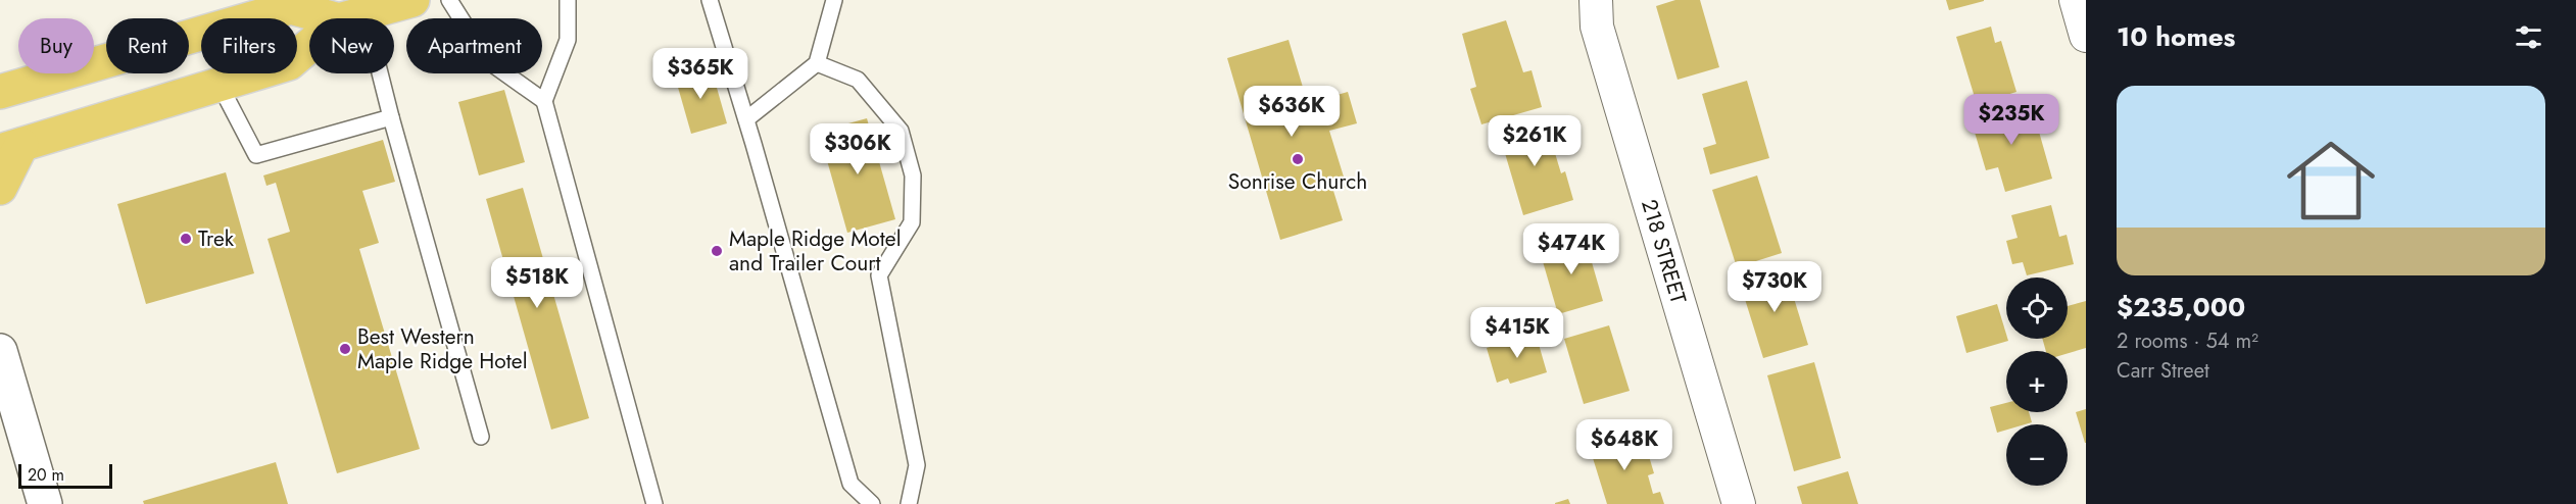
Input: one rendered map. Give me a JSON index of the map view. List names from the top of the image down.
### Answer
{
  "streets": {
    "street": ["218 STREET"]
  },
  "places": [
    "Sonrise Church",
    "Trek",
    "Maple Ridge Motel and Trailer Court",
    "Best Western Maple Ridge Hotel"
  ],
  "scale_bar": "20 m",
  "page": {
    "heading": "10 homes",
    "chip": [
      "Buy",
      "Rent",
      "Filters",
      "New",
      "Apartment"
    ],
    "price": [
      "$365K",
      "$636K",
      "$235K",
      "$261K",
      "$306K",
      "$474K",
      "$518K",
      "$730K",
      "$415K",
      "$648K"
    ],
    "list": [
      {
        "name": "$235,000",
        "note": "2 rooms · 54 m² · Carr Street"
      }
    ],
    "map_buttons": ["+", "−"],
    "scale": "20 m"
  }
}
